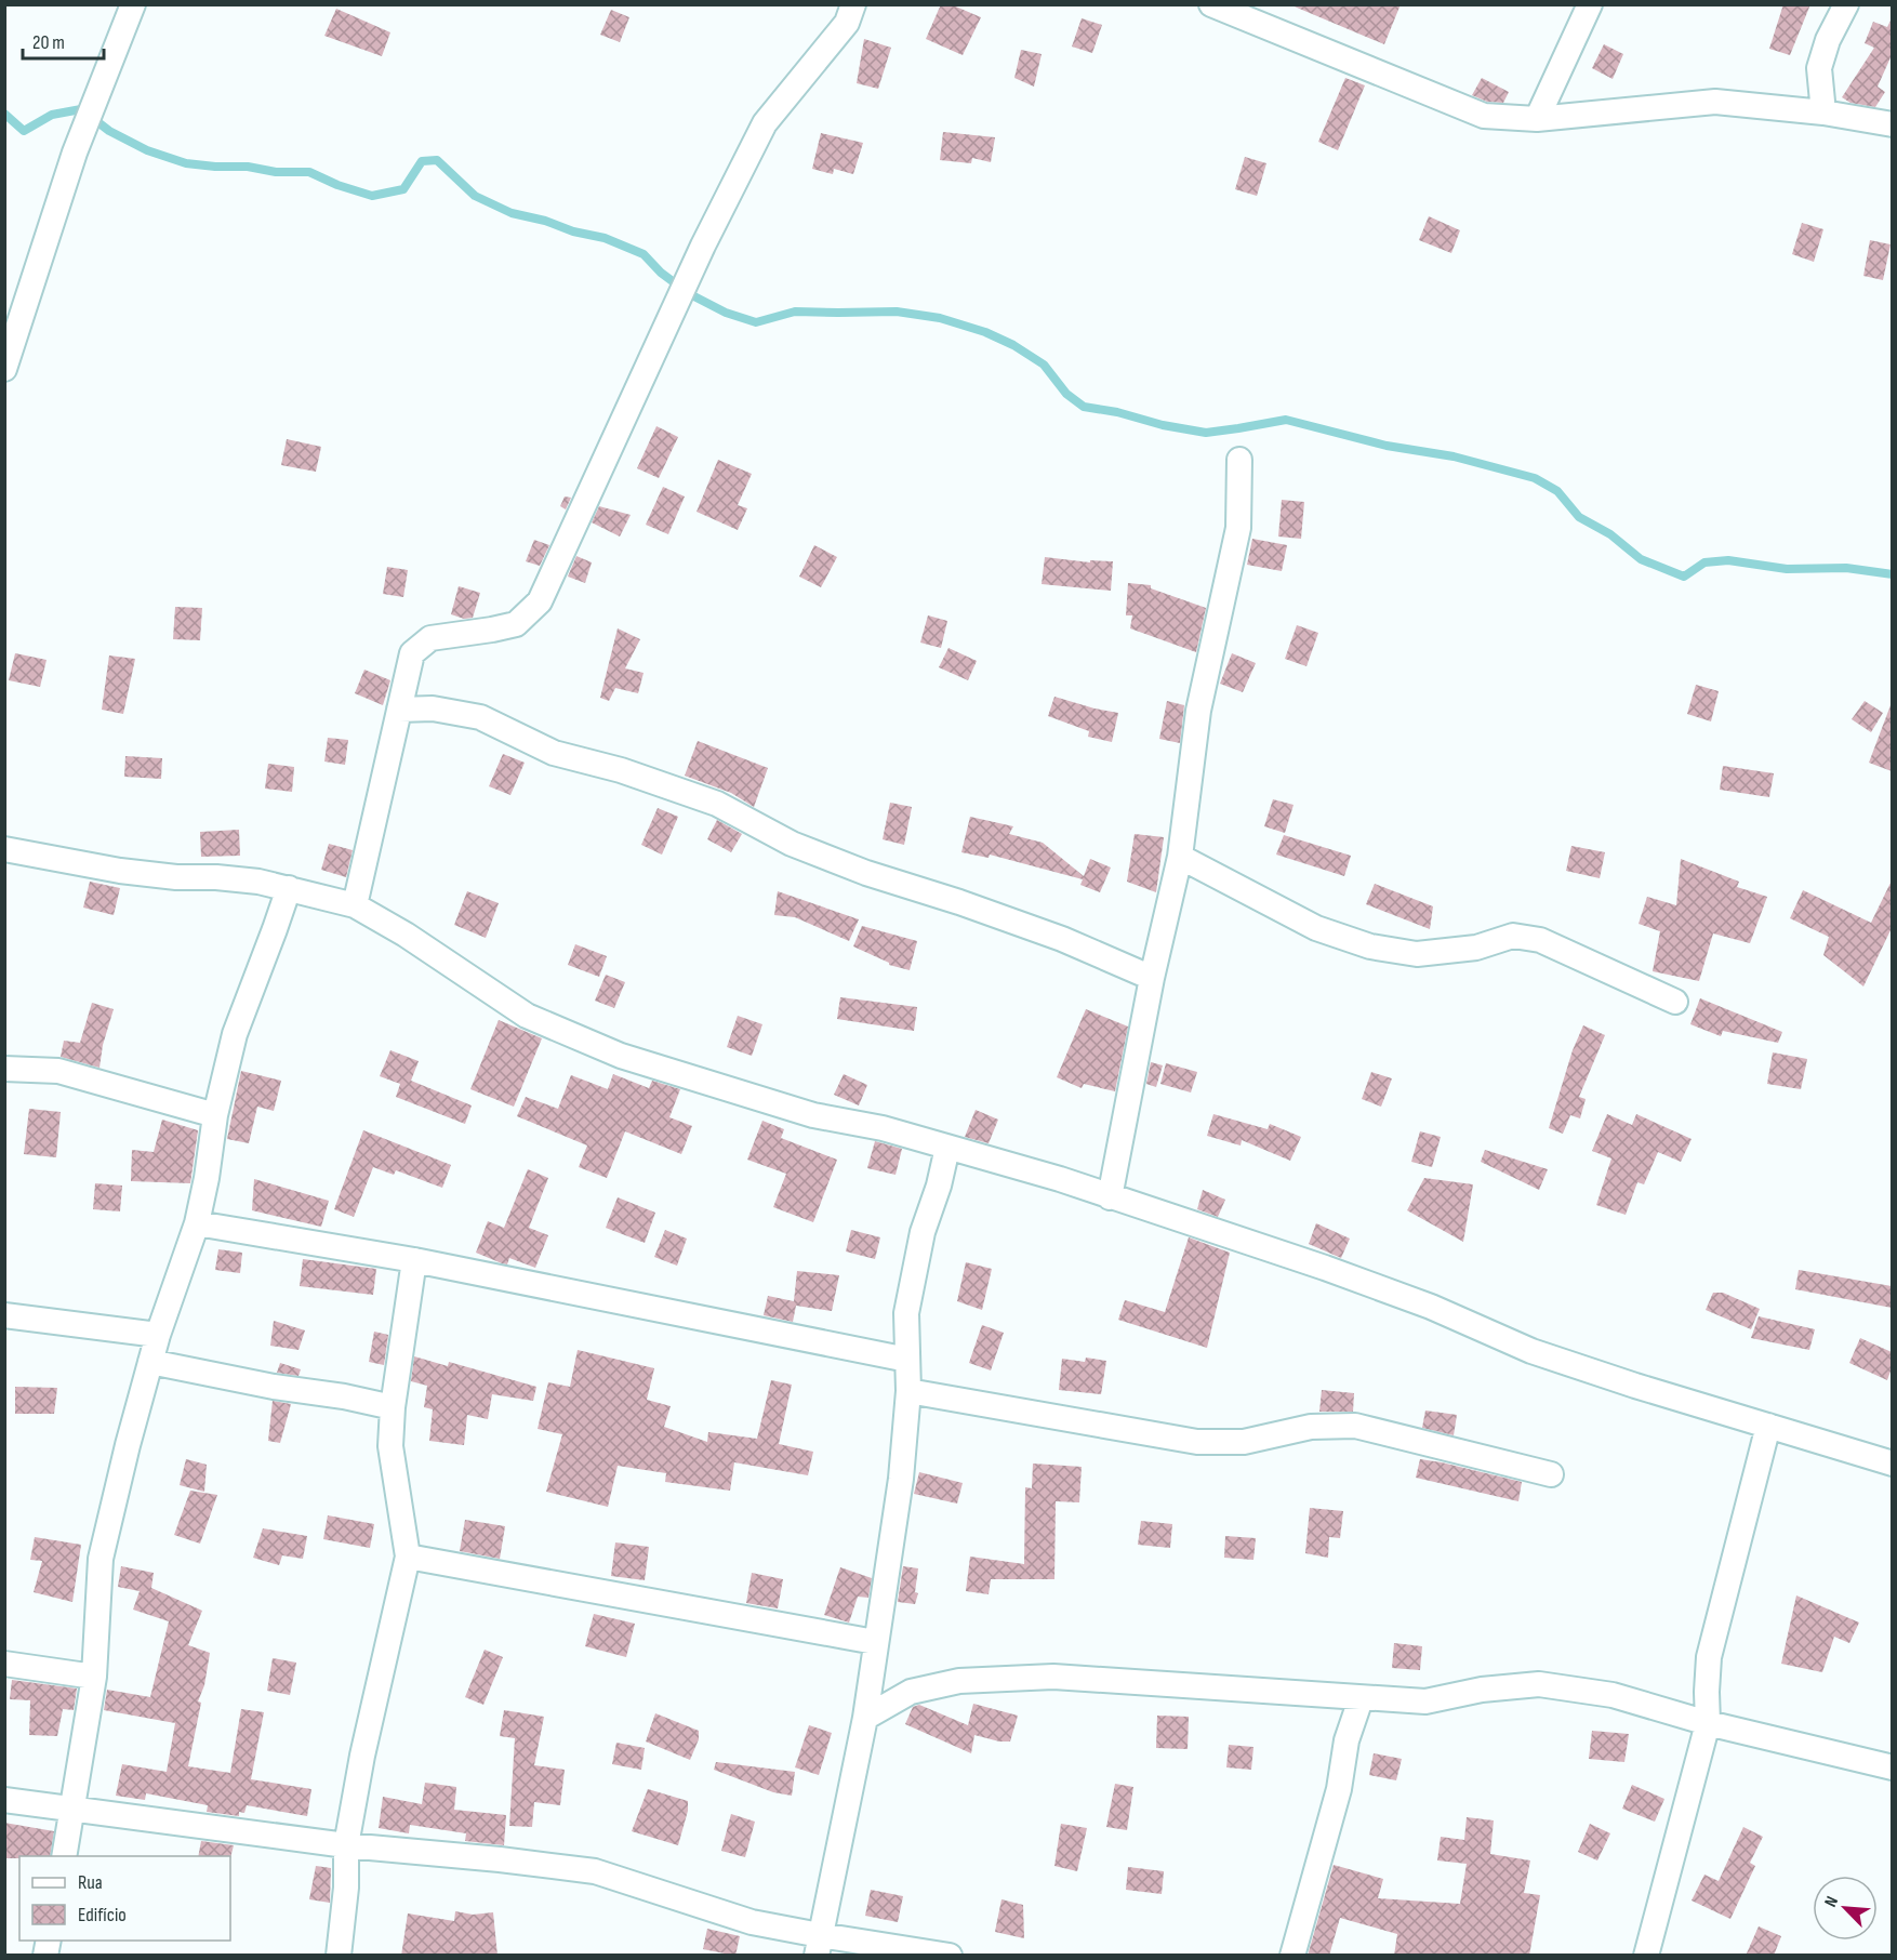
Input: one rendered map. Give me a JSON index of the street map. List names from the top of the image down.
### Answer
{
  "legend": ["Rua", "Edifício"],
  "scale_bar": "20 m",
  "north": "top left"
}
